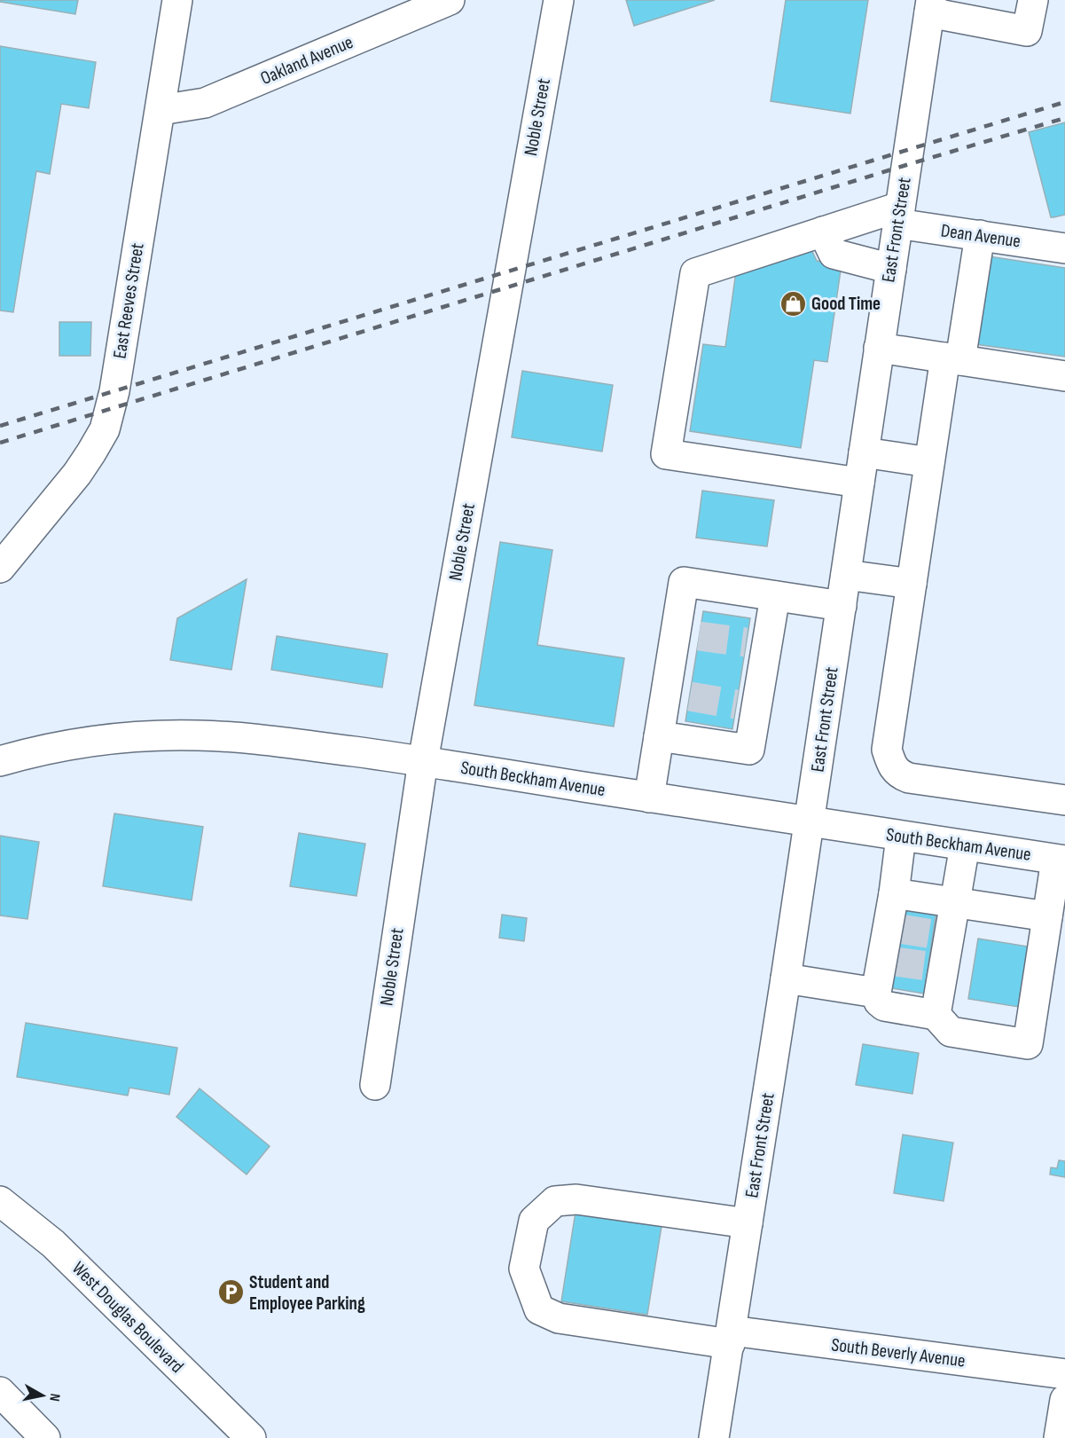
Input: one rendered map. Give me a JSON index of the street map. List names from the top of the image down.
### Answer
{
  "streets": {
    "street": [
      "Oakland Avenue",
      "Noble Street",
      "East Front Street",
      "Dean Avenue",
      "East Reeves Street",
      "South Beckham Avenue",
      "West Douglas Boulevard",
      "South Beverly Avenue"
    ]
  },
  "crossings": [
    ["Oakland Avenue", "East Reeves Street"],
    ["Noble Street", "South Beckham Avenue"],
    ["East Front Street", "Dean Avenue"],
    ["East Front Street", "South Beckham Avenue"],
    ["East Front Street", "South Beverly Avenue"]
  ],
  "places": {
    "shop": ["Good Time"],
    "parking": ["Student and Employee Parking"]
  },
  "north": "right"
}
